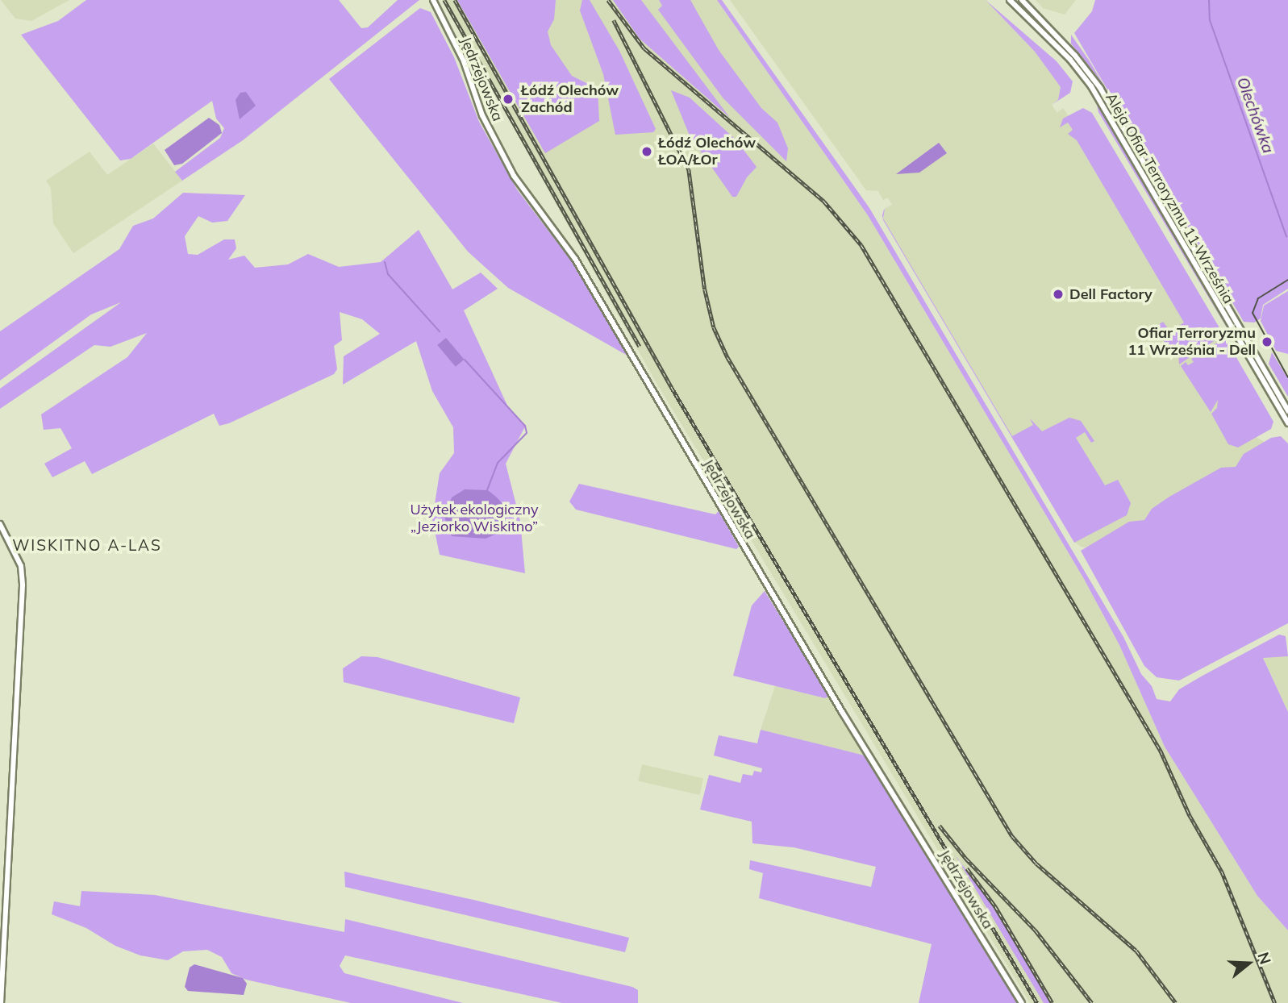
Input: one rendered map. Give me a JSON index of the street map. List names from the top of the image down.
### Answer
{
  "streets": {
    "street": ["Jędrzejowska", "Aleja Ofiar Terroryzmu 11 Września"]
  },
  "districts": ["WISKITNO A-LAS"],
  "water": ["Olechówka"],
  "parks": ["Użytek ekologiczny „Jeziorko Wiskitno”"],
  "places": [
    "Łódź Olechów Zachód",
    "Łódź Olechów ŁOA/ŁOr",
    "Dell Factory",
    "Ofiar Terroryzmu 11 Września - Dell"
  ],
  "north": "right"
}
